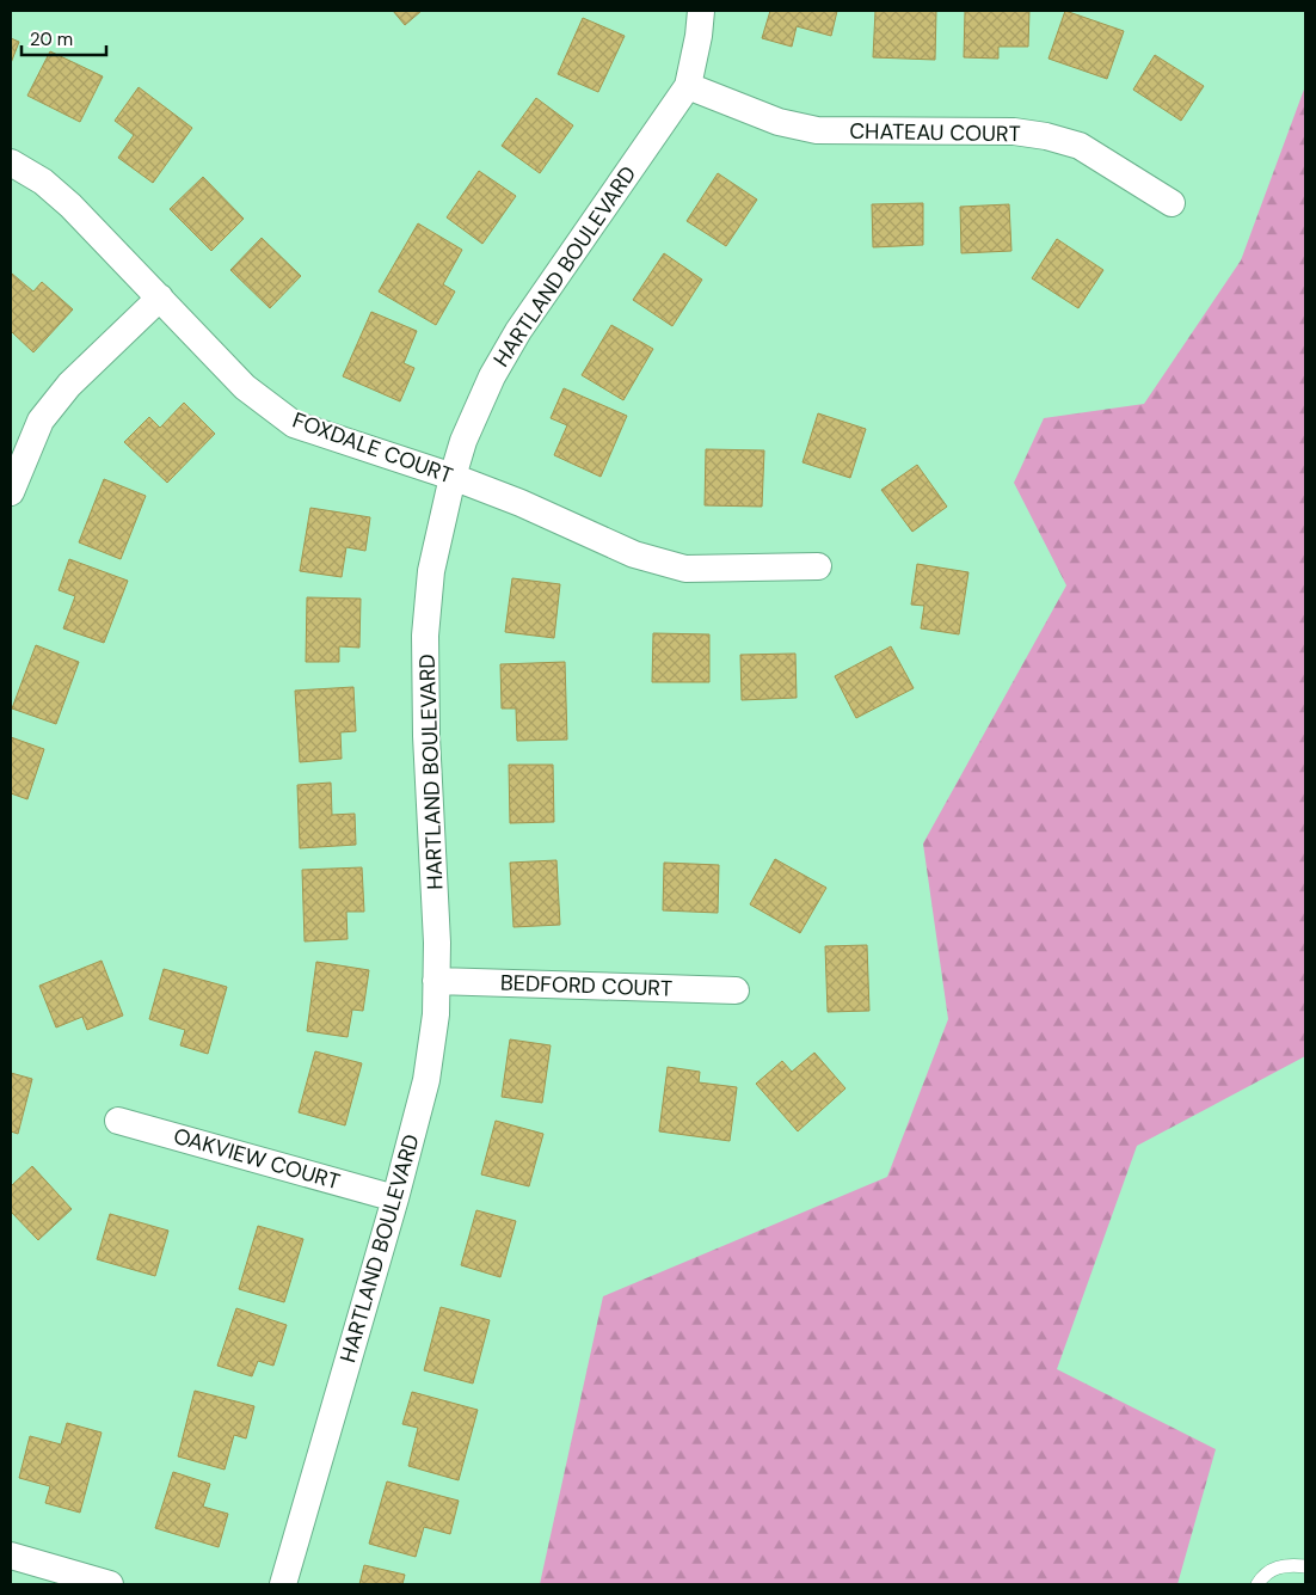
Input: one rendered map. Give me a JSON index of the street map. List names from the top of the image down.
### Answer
{
  "streets": {
    "street": [
      "CHATEAU COURT",
      "HARTLAND BOULEVARD",
      "FOXDALE COURT",
      "BEDFORD COURT",
      "OAKVIEW COURT"
    ]
  },
  "crossings": [
    ["CHATEAU COURT", "HARTLAND BOULEVARD"],
    ["HARTLAND BOULEVARD", "FOXDALE COURT"],
    ["HARTLAND BOULEVARD", "BEDFORD COURT"],
    ["HARTLAND BOULEVARD", "OAKVIEW COURT"]
  ],
  "scale_bar": "20 m"
}
